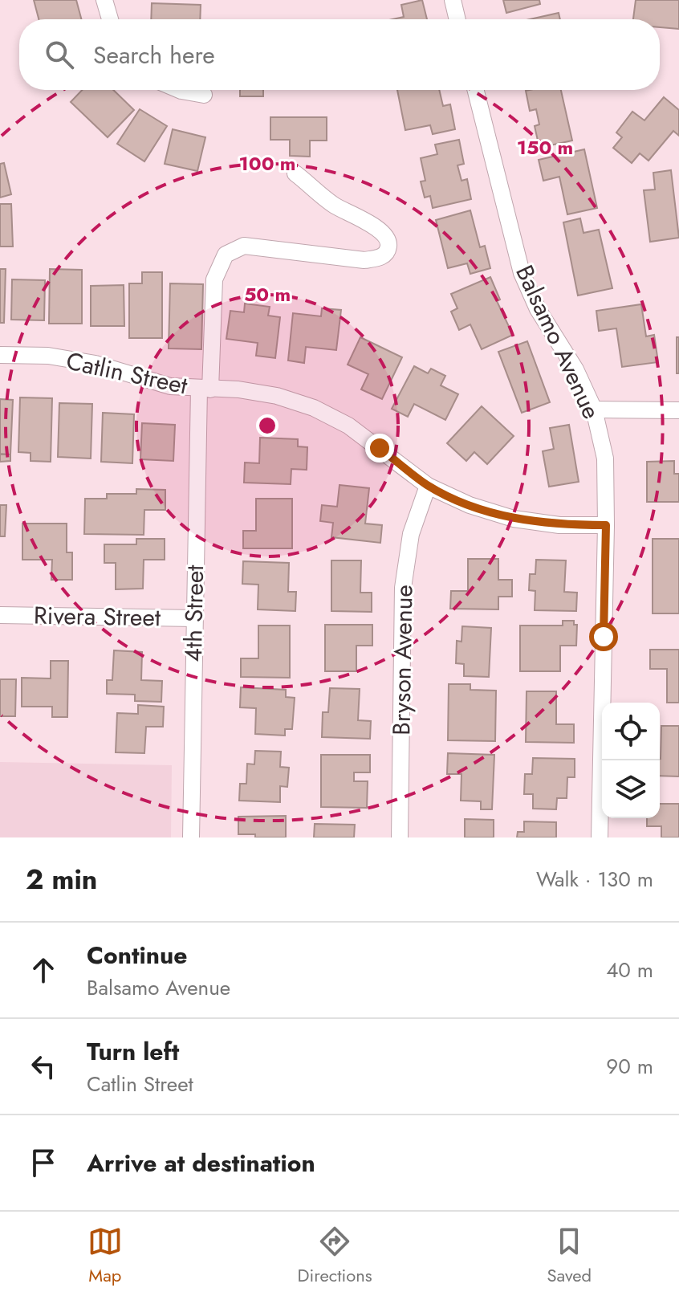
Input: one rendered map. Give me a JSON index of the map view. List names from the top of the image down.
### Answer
{
  "streets": {
    "street": [
      "Balsamo Avenue",
      "Catlin Street",
      "4th Street",
      "Rivera Street",
      "Bryson Avenue"
    ]
  },
  "crossings": [
    ["Balsamo Avenue", "Catlin Street"],
    ["Catlin Street", "4th Street"],
    ["Catlin Street", "Bryson Avenue"],
    ["4th Street", "Rivera Street"]
  ],
  "page": {
    "search": "Search here",
    "heading": ["2 min", "Walk · 130 m"],
    "list": [
      ["Continue", "Balsamo Avenue", "40 m"],
      ["Turn left", "Catlin Street", "90 m"],
      "Arrive at destination"
    ],
    "nav": ["Map", "Directions", "Saved"]
  },
  "rings": ["150 m", "100 m", "50 m"]
}
